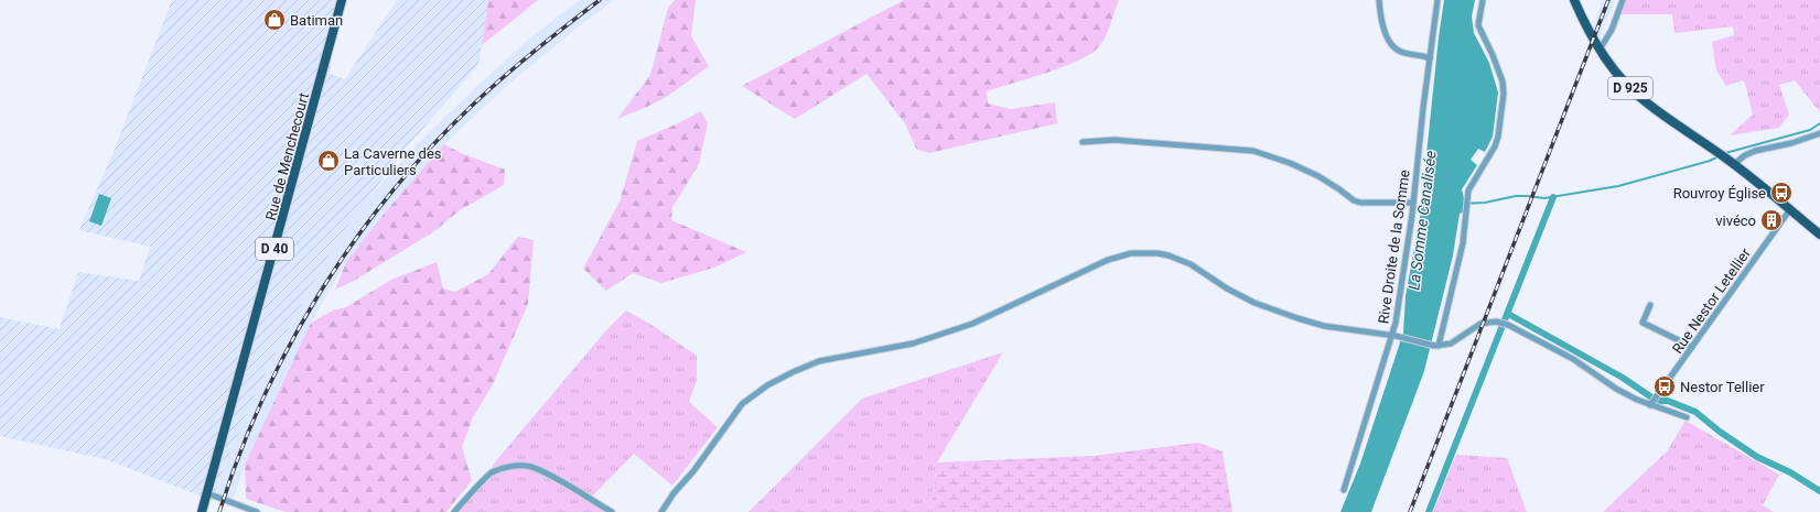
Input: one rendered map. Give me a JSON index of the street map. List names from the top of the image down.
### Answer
{
  "streets": {
    "main road": ["D 925", "Rue de Menchecourt", "D 40"],
    "street": ["Rive Droite de la Somme", "Rue Nestor Letellier"]
  },
  "crossings": [
    ["D 925", "Rue Nestor Letellier"],
    ["Rue de Menchecourt", "D 40"]
  ],
  "water": ["La Somme Canalisée"],
  "places": {
    "shop": ["Batiman", "La Caverne des Particuliers"],
    "bus stop": ["Rouvroy Église", "Nestor Tellier"],
    "building": ["vivéco"]
  }
}
